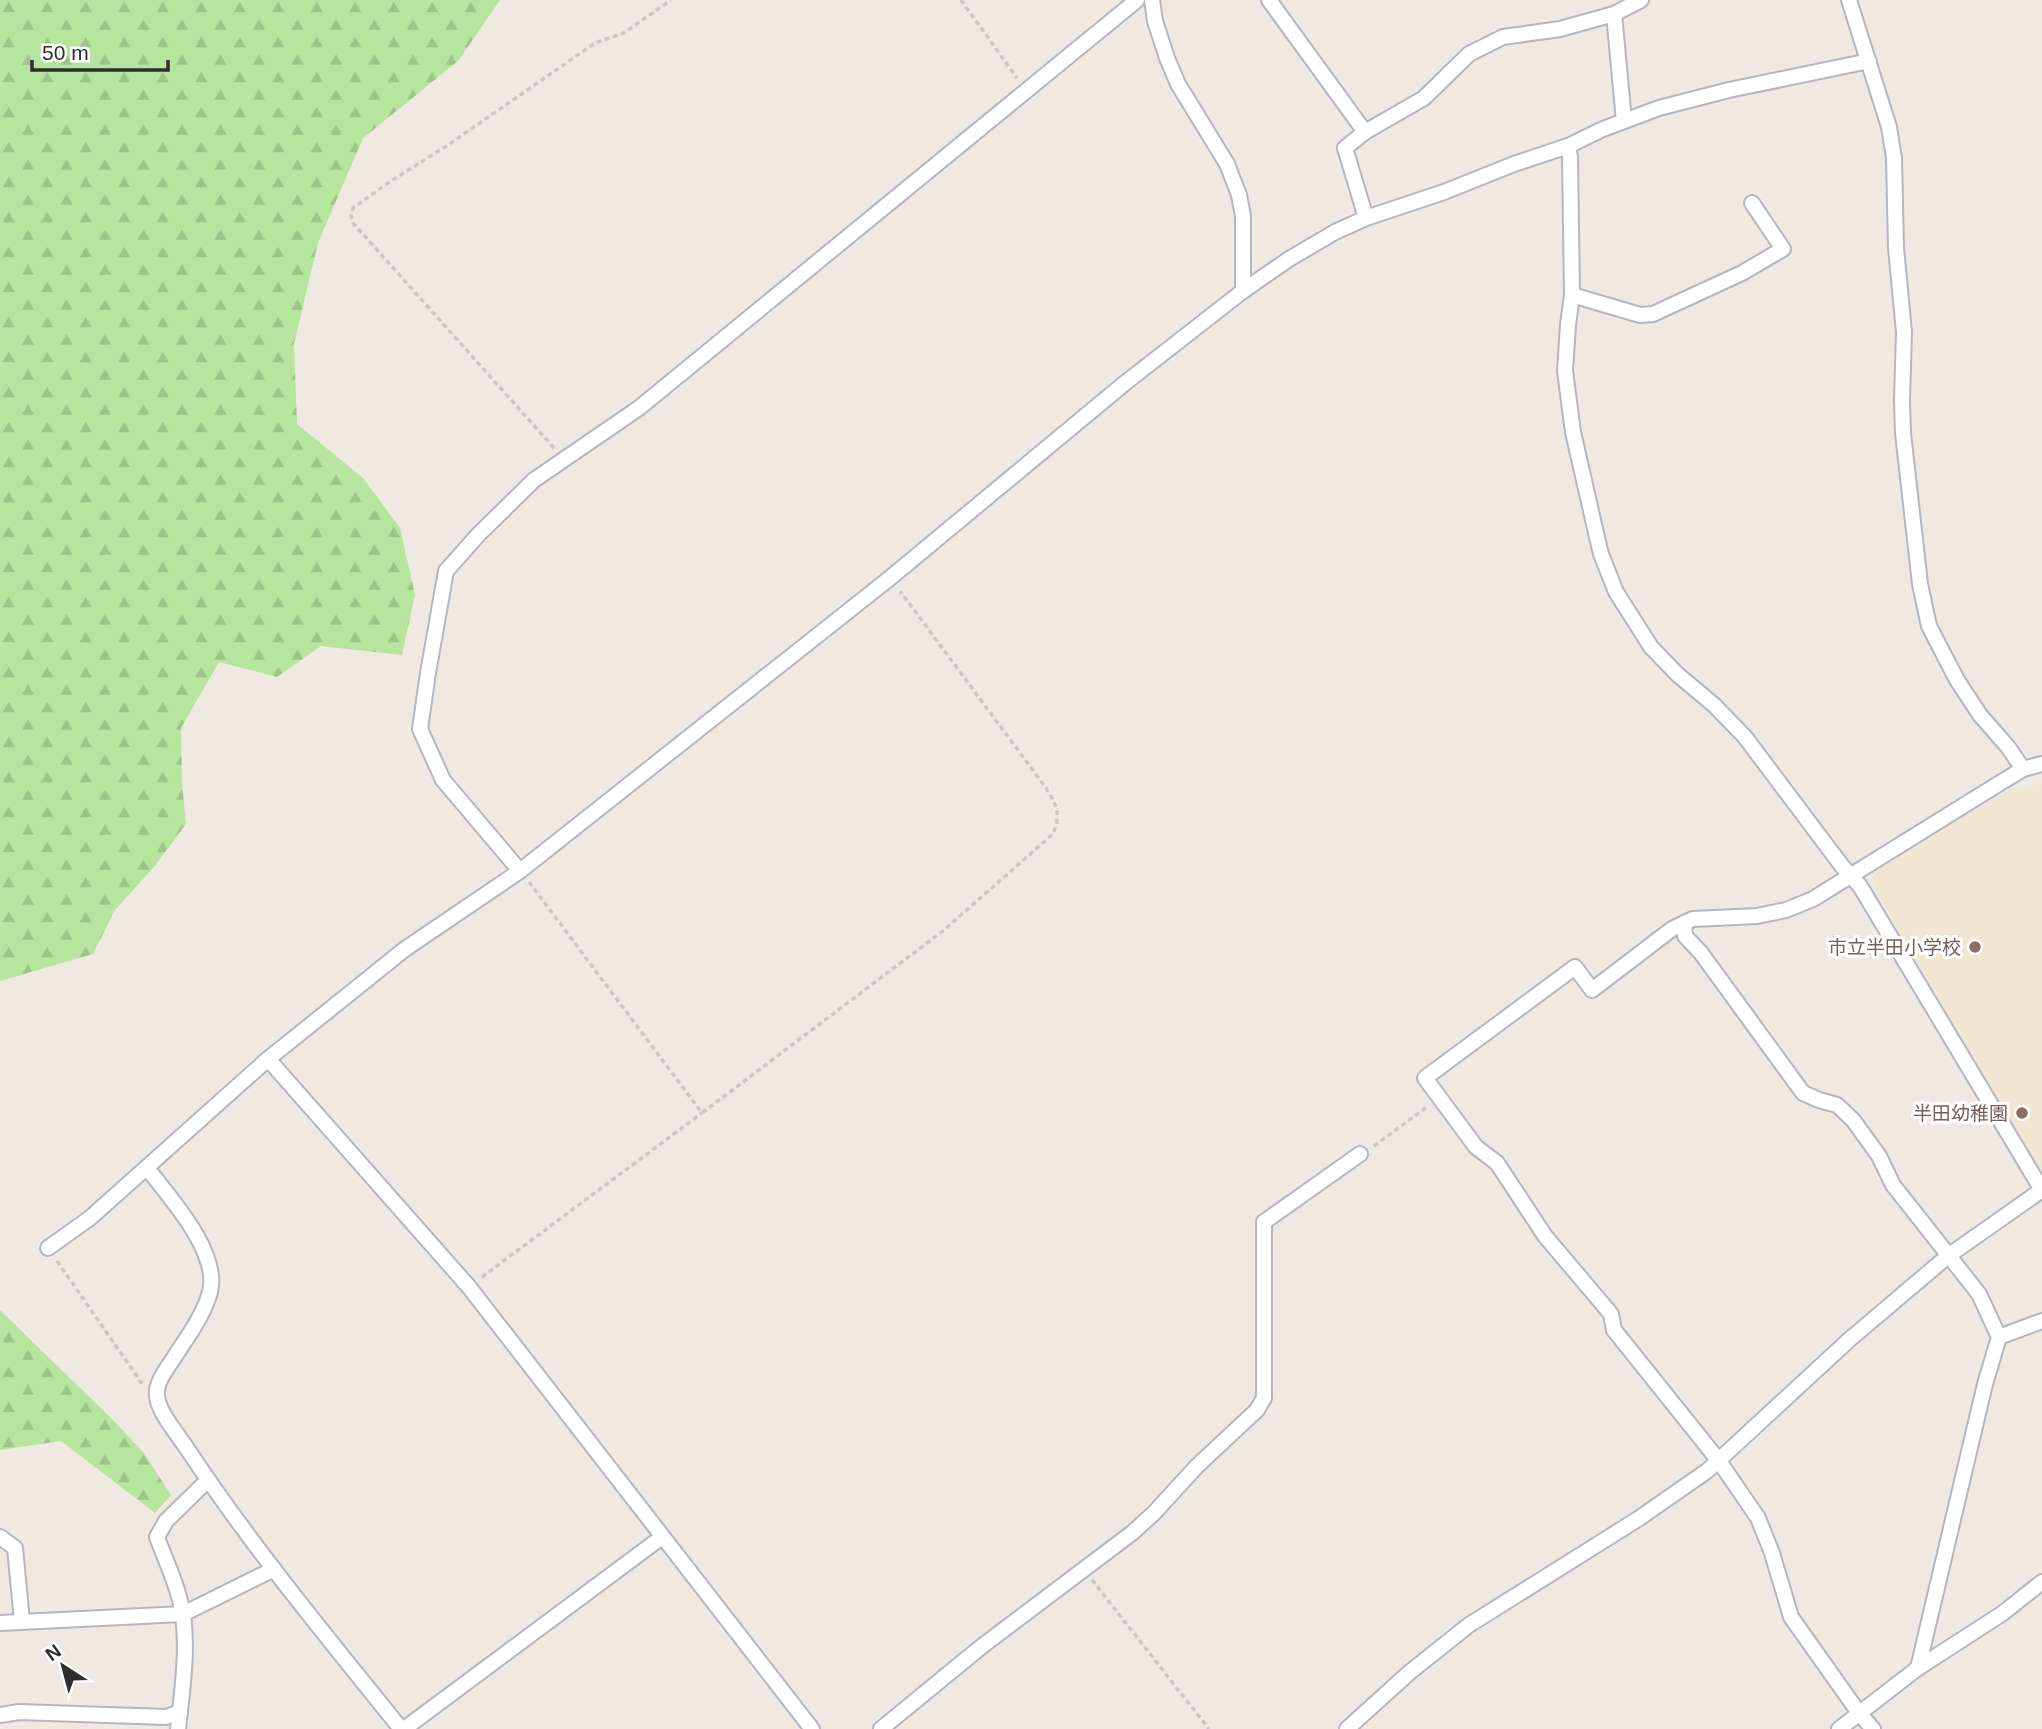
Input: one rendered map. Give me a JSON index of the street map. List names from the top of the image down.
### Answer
{
  "places": ["市立半田小学校", "半田幼稚園"],
  "scale_bar": "50 m",
  "north": "top left"
}
